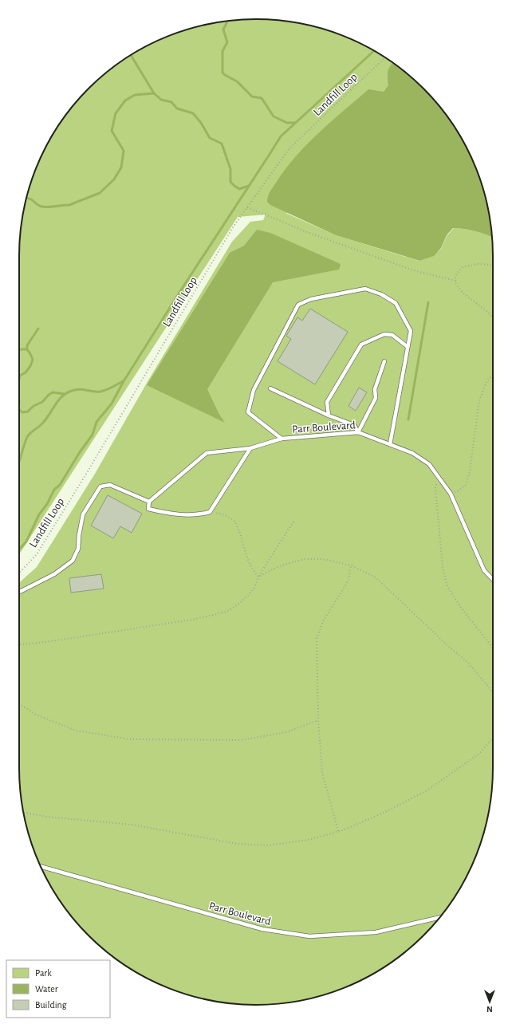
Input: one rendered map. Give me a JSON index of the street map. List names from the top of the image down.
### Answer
{
  "streets": {
    "lane": ["Parr Boulevard"],
    "path": ["Landfill Loop"]
  },
  "legend": ["Park", "Water", "Building"],
  "north": "bottom"
}
